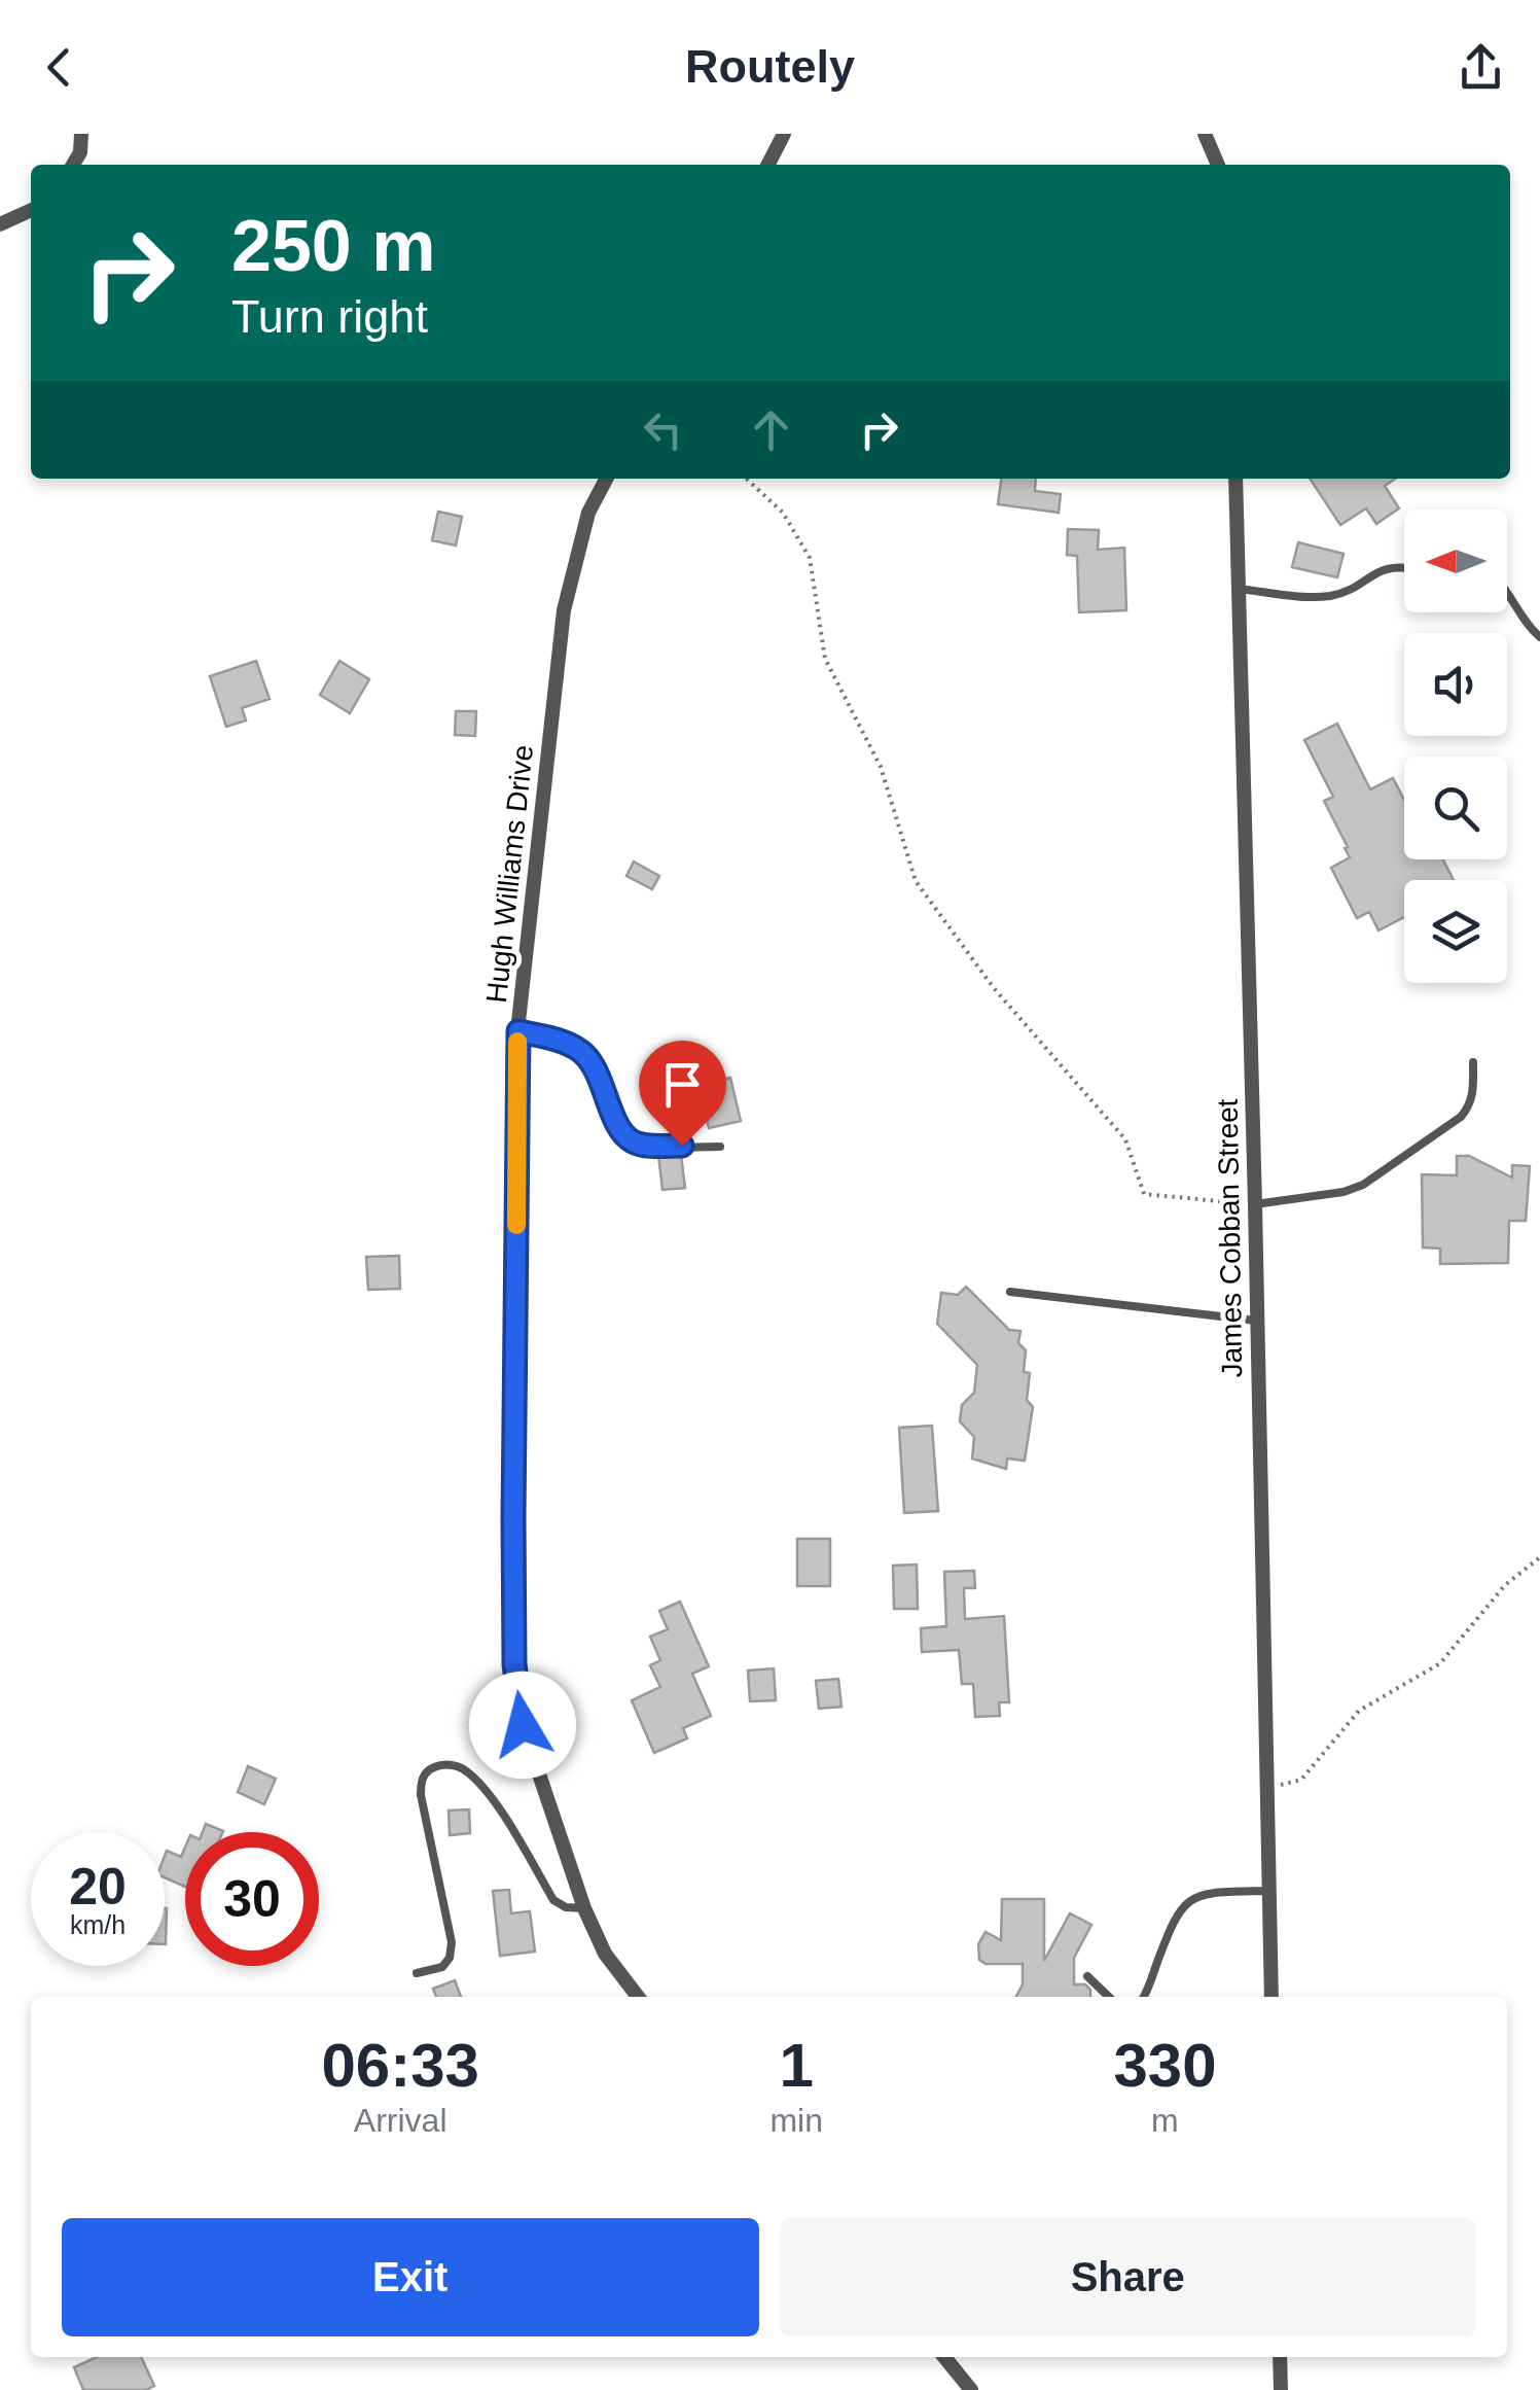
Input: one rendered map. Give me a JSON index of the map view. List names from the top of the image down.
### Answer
{
  "streets": {
    "street": ["Hugh Williams Drive", "James Cobban Street"]
  },
  "north": "left",
  "page": {
    "header": "Routely",
    "turn": ["250 m", "Turn right"],
    "speed": "20 km/h",
    "limit": "30",
    "eta": [
      "06:33",
      "Arrival",
      "1",
      "min",
      "330",
      "m"
    ],
    "buttons": ["Exit", "Share"]
  }
}
